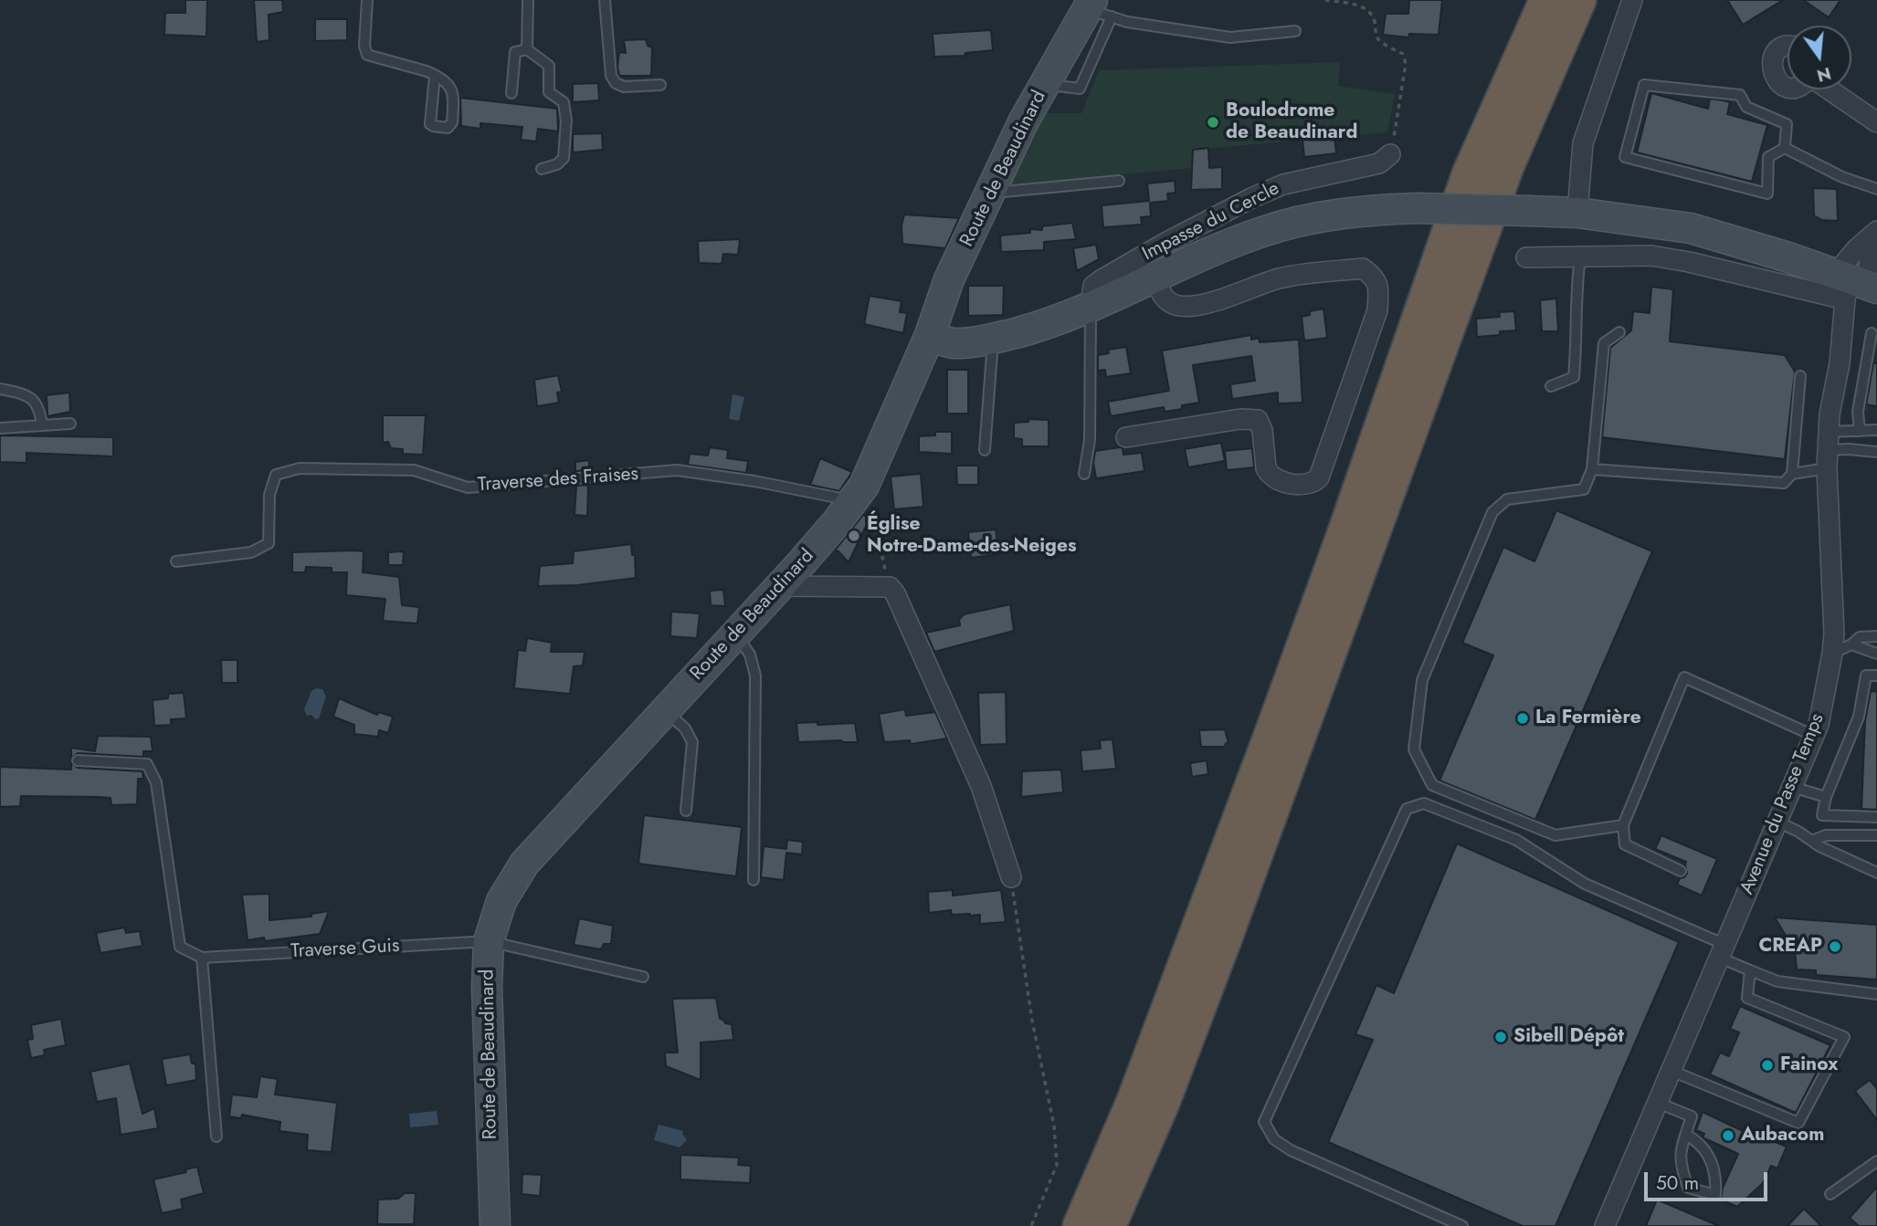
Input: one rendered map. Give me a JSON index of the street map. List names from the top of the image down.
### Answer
{
  "streets": {
    "street": ["Route de Beaudinard", "Impasse du Cercle", "Avenue du Passe Temps"],
    "lane": ["Traverse des Fraises", "Traverse Guis"]
  },
  "crossings": [
    ["Route de Beaudinard", "Traverse des Fraises"],
    ["Route de Beaudinard", "Traverse Guis"]
  ],
  "places": [
    "Boulodrome de Beaudinard",
    "Église Notre-Dame-des-Neiges",
    "La Fermière",
    "CREAP",
    "Sibell Dépôt",
    "Fainox",
    "Aubacom"
  ],
  "scale_bar": "50 m",
  "north": "bottom"
}
